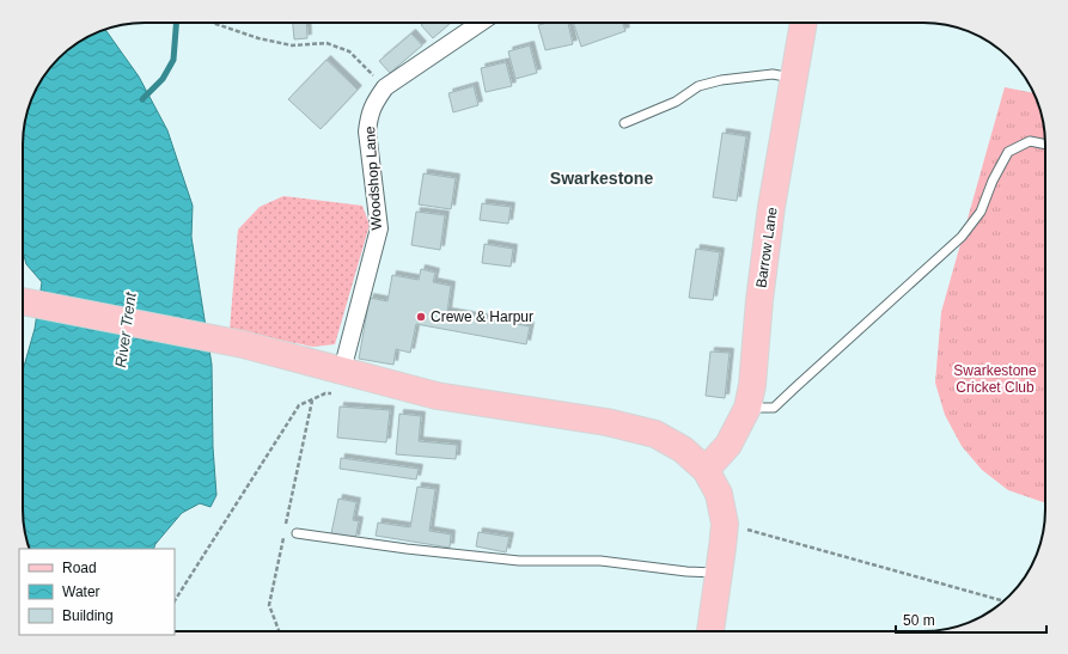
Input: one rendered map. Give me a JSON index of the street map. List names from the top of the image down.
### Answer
{
  "streets": {
    "main road": ["Barrow Lane"],
    "street": ["Woodshop Lane"]
  },
  "districts": ["Swarkestone"],
  "water": ["River Trent"],
  "parks": ["Swarkestone Cricket Club"],
  "places": ["Crewe & Harpur"],
  "legend": ["Road", "Water", "Building"],
  "scale_bar": "50 m"
}
